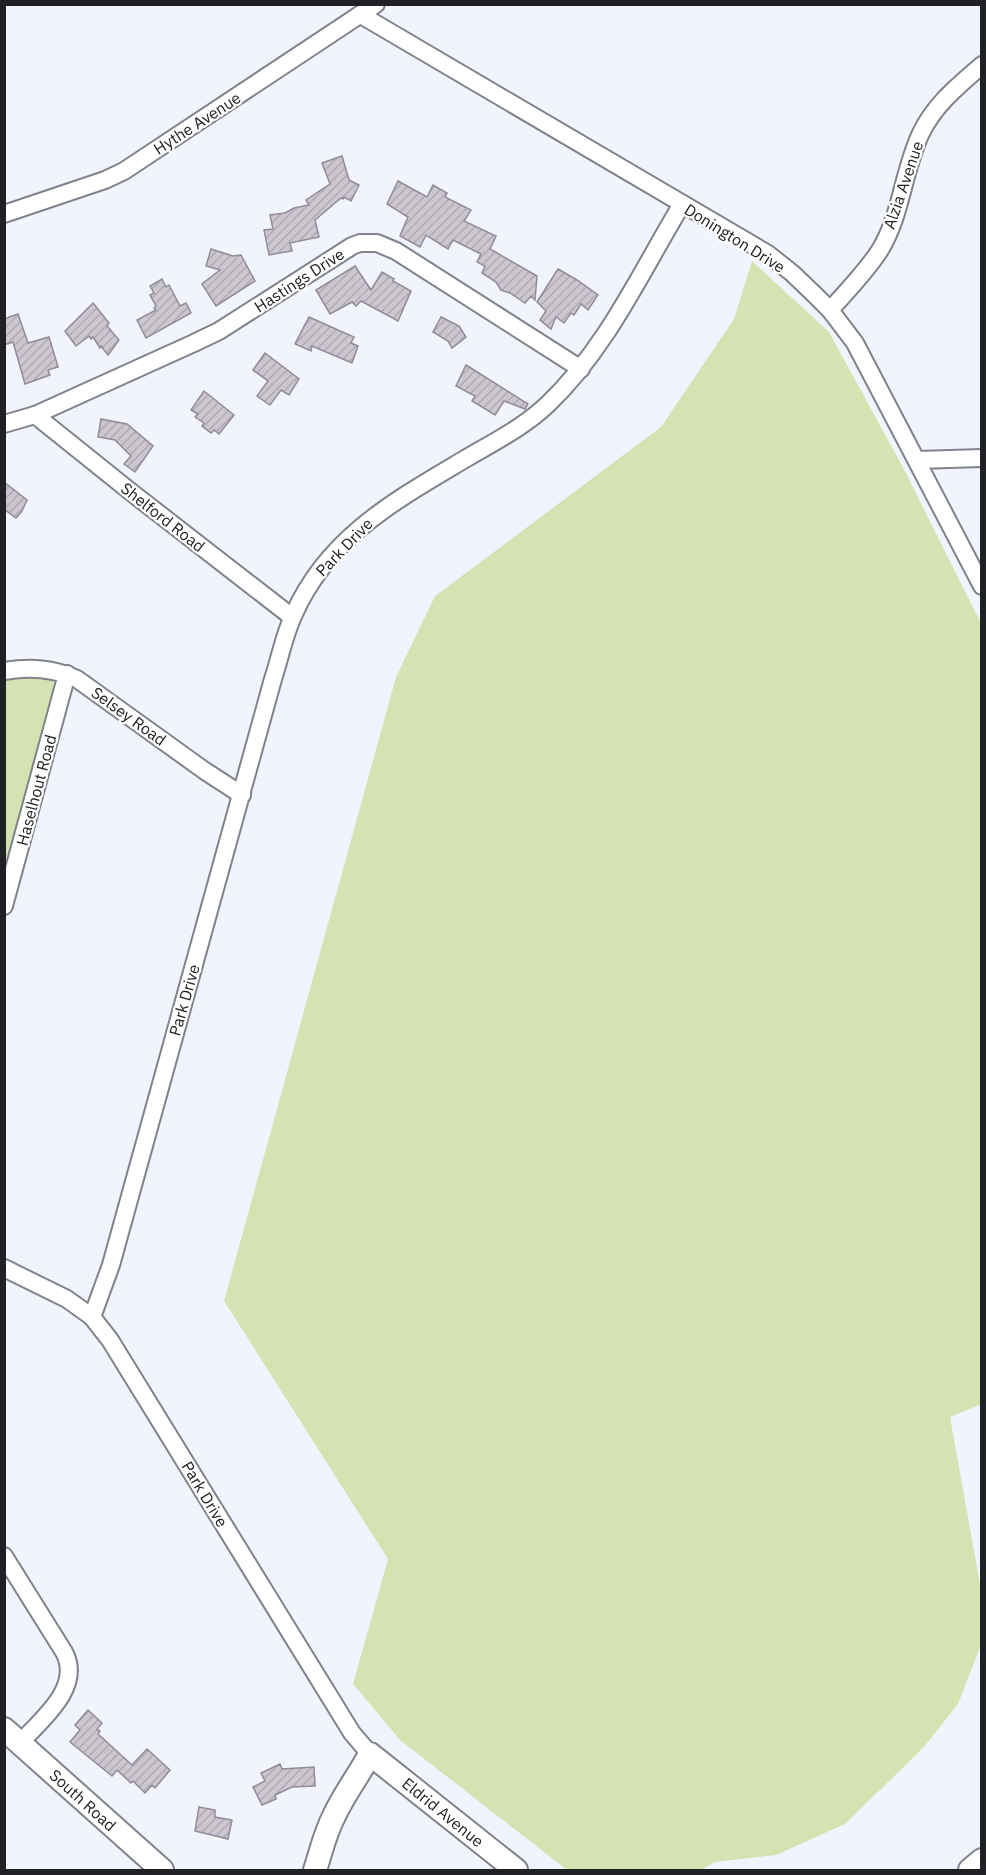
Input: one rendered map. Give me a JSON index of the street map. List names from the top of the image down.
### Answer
{
  "streets": {
    "street": [
      "Hythe Avenue",
      "Alzia Avenue",
      "Donington Drive",
      "Hastings Drive",
      "Shelford Road",
      "Park Drive",
      "Selsey Road",
      "Haselhout Road",
      "South Road",
      "Eldrid Avenue"
    ]
  },
  "crossings": [
    ["Hythe Avenue", "Donington Drive"],
    ["Alzia Avenue", "Donington Drive"],
    ["Donington Drive", "Park Drive"],
    ["Hastings Drive", "Shelford Road"],
    ["Hastings Drive", "Park Drive"],
    ["Shelford Road", "Park Drive"],
    ["Park Drive", "Selsey Road"],
    ["Park Drive", "Eldrid Avenue"],
    ["Selsey Road", "Haselhout Road"]
  ]
}
